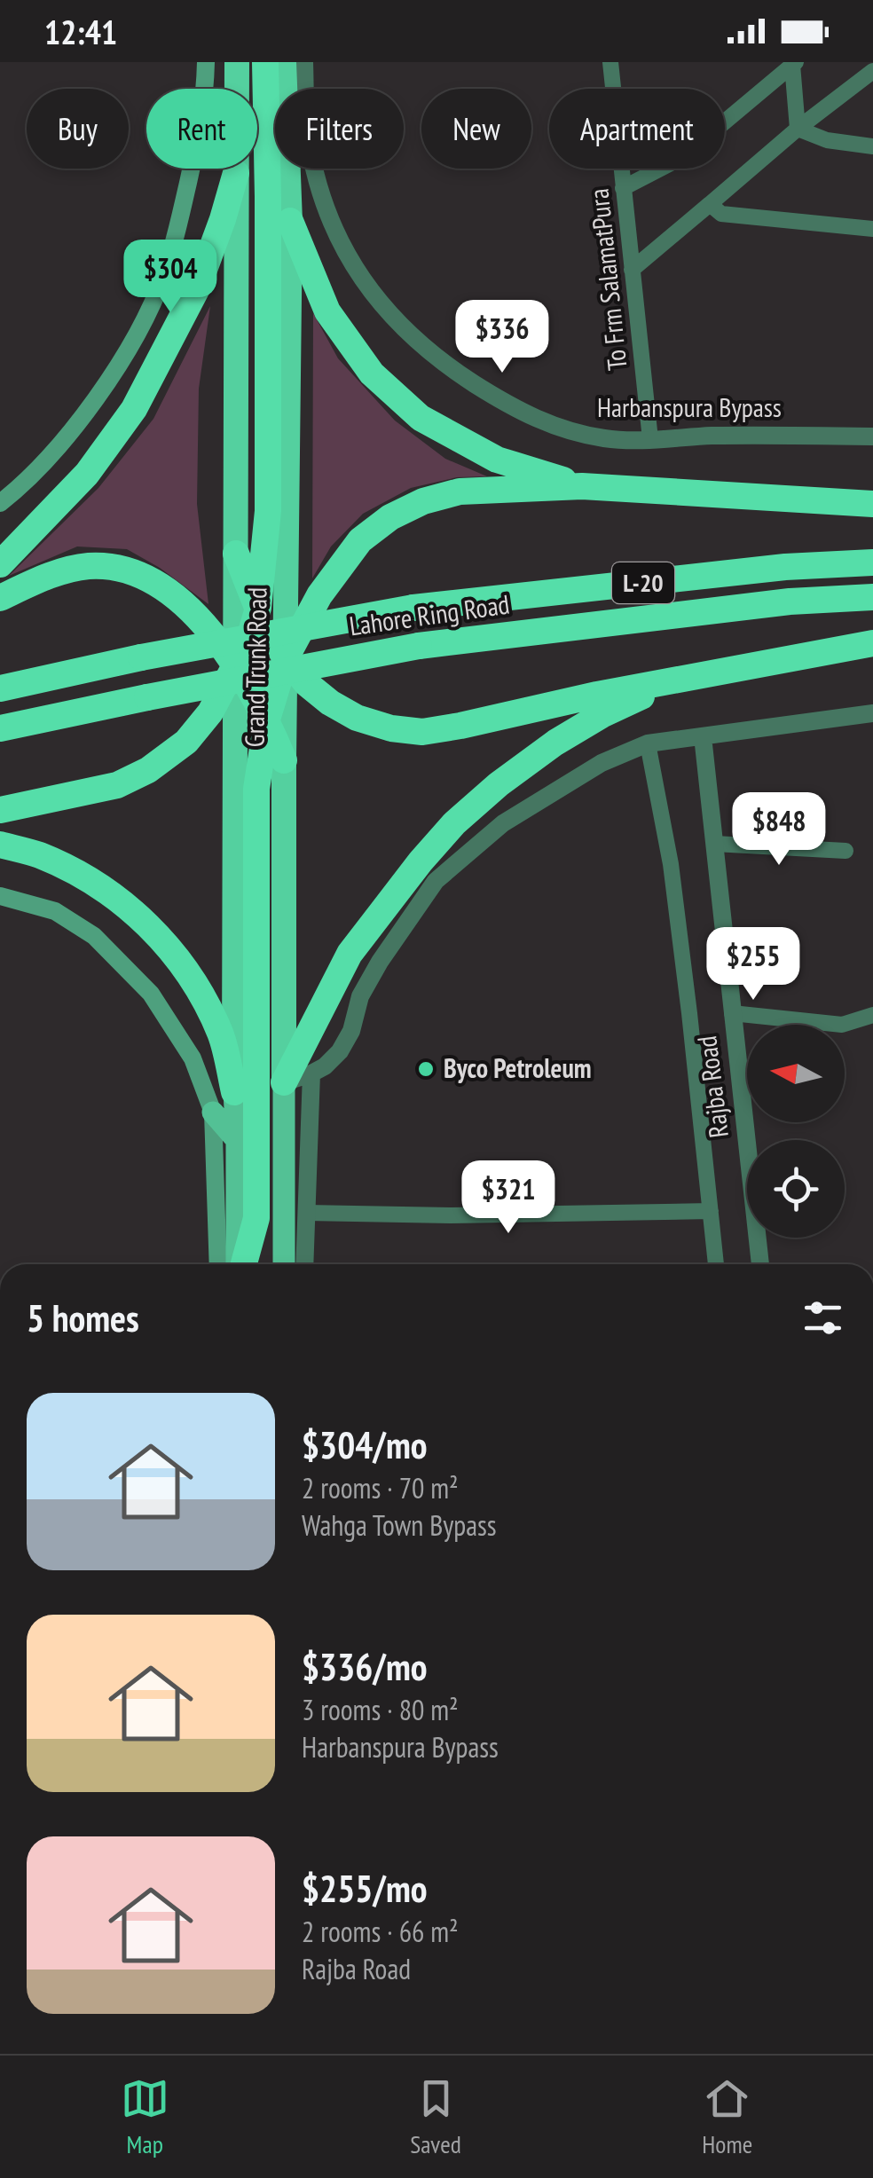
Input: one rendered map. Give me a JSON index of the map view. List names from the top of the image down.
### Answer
{
  "streets": {
    "highway": ["L-20", "Lahore Ring Road", "Grand Trunk Road"],
    "street": ["To Frm SalamatPura", "Harbanspura Bypass", "Rajba Road"]
  },
  "crossings": [
    ["To Frm SalamatPura", "Harbanspura Bypass"]
  ],
  "places": ["Byco Petroleum"],
  "north": "left",
  "page": {
    "status": "12:41",
    "chip": [
      "Buy",
      "Rent",
      "Filters",
      "New",
      "Apartment"
    ],
    "price": [
      "$304",
      "$336",
      "$848",
      "$255",
      "$321"
    ],
    "heading": "5 homes",
    "list": [
      {
        "name": "$304/mo",
        "note": "2 rooms · 70 m² · Wahga Town Bypass"
      },
      {
        "name": "$336/mo",
        "note": "3 rooms · 80 m² · Harbanspura Bypass"
      },
      {
        "name": "$255/mo",
        "note": "2 rooms · 66 m² · Rajba Road"
      }
    ],
    "tabs": ["Map", "Saved", "Home"]
  }
}
